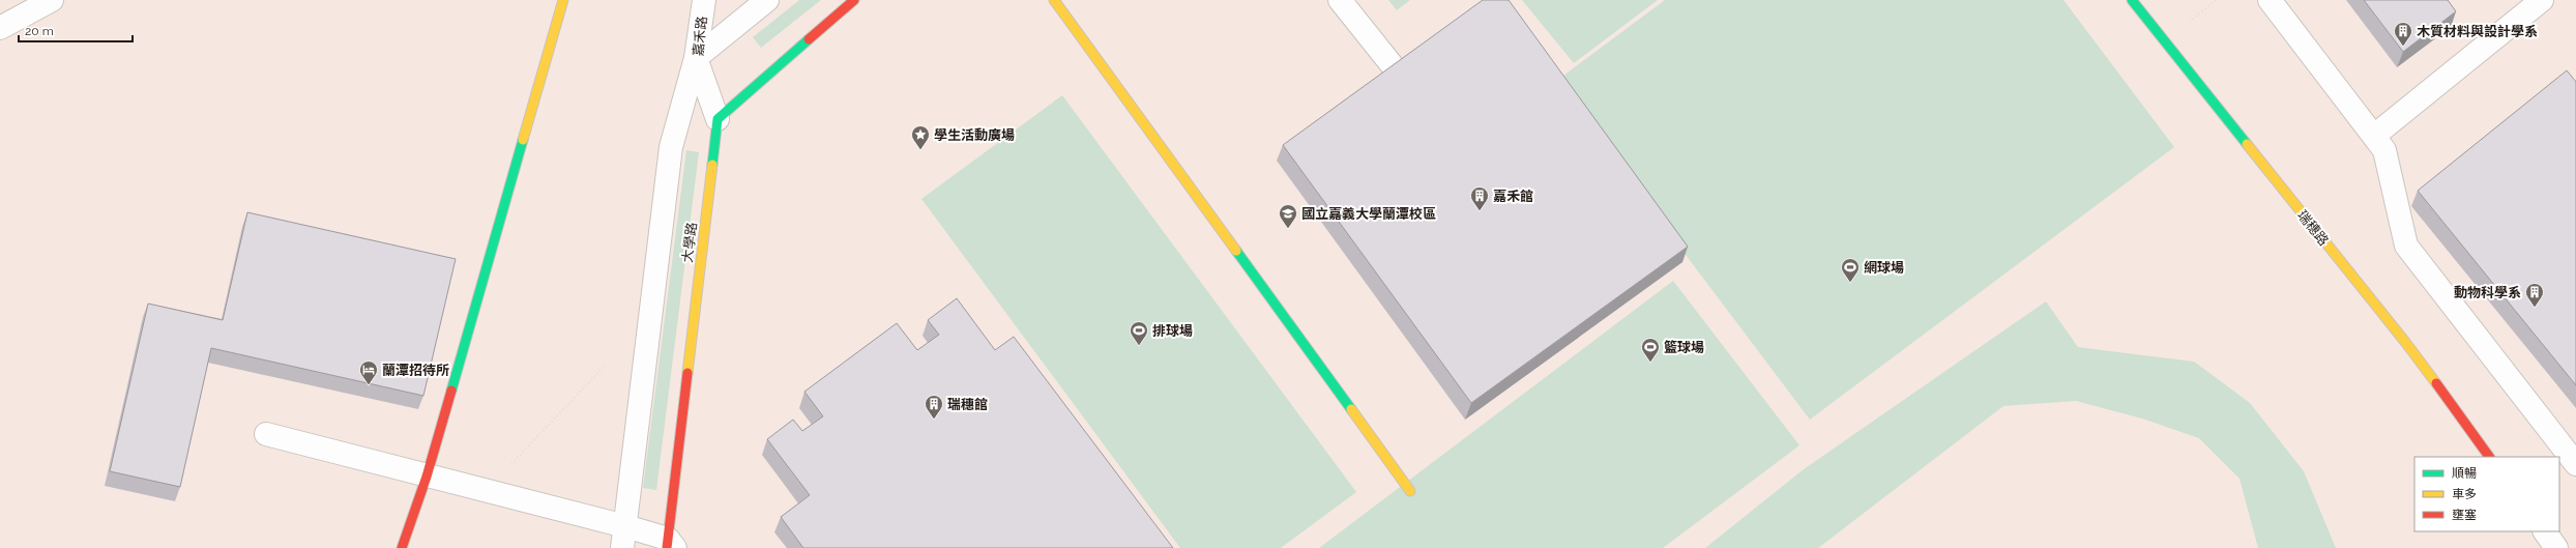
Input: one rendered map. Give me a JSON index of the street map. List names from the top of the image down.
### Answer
{
  "streets": {
    "street": ["嘉禾路", "瑞穗路", "大學路"]
  },
  "crossings": [
    ["嘉禾路", "大學路"]
  ],
  "places": {
    "building": [
      "木質材料與設計學系",
      "嘉禾館",
      "動物科學系",
      "瑞穗館"
    ],
    "place": ["學生活動廣場"],
    "school or university": ["國立嘉義大學蘭潭校區"],
    "sports": ["網球場", "排球場", "籃球場"],
    "hotel": ["蘭潭招待所"]
  },
  "legend": ["順暢", "車多", "壅塞"],
  "scale_bar": "20 m"
}
